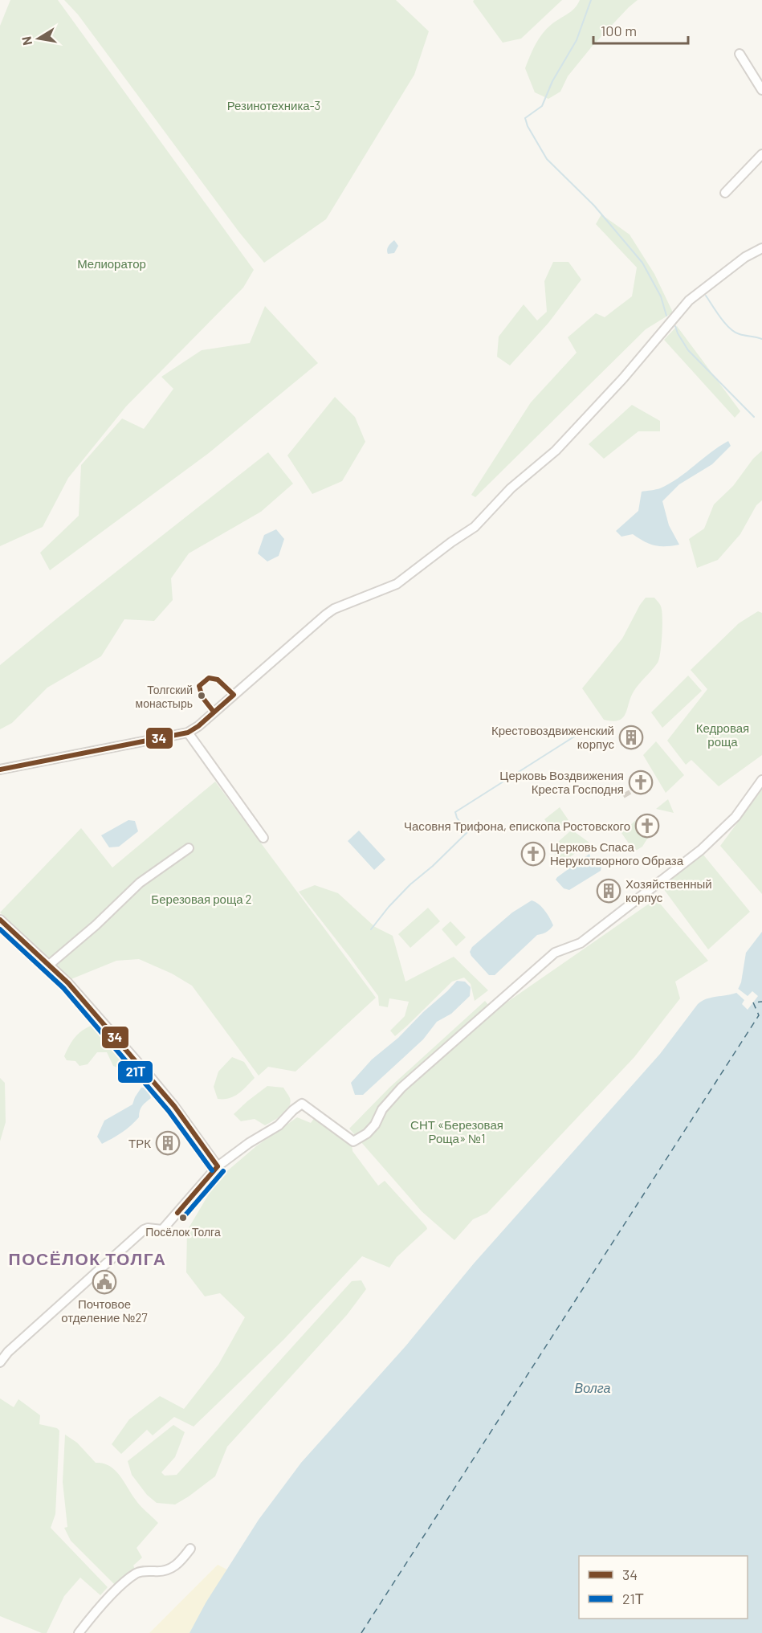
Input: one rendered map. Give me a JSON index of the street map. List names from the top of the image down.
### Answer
{
  "districts": ["ПОСЁЛОК ТОЛГА"],
  "water": ["Волга"],
  "parks": [
    "Резинотехника-3",
    "Мелиоратор",
    "Кедровая роща",
    "Березовая роща 2",
    "СНТ «Березовая Роща» №1"
  ],
  "places": {
    "other": ["Толгский монастырь", "Посёлок Толга"],
    "building": ["Крестовоздвиженский корпус", "Хозяйственный корпус", "ТРК"],
    "church": ["Церковь Воздвижения Креста Господня", "Часовня Трифона, епископа Ростовского", "Церковь Спаса Нерукотворного Образа"],
    "public building": ["Почтовое отделение №27"]
  },
  "lines": ["transit line 34", "transit line 21Т"],
  "legend": ["34", "21Т"],
  "scale_bar": "100 m",
  "north": "left"
}
